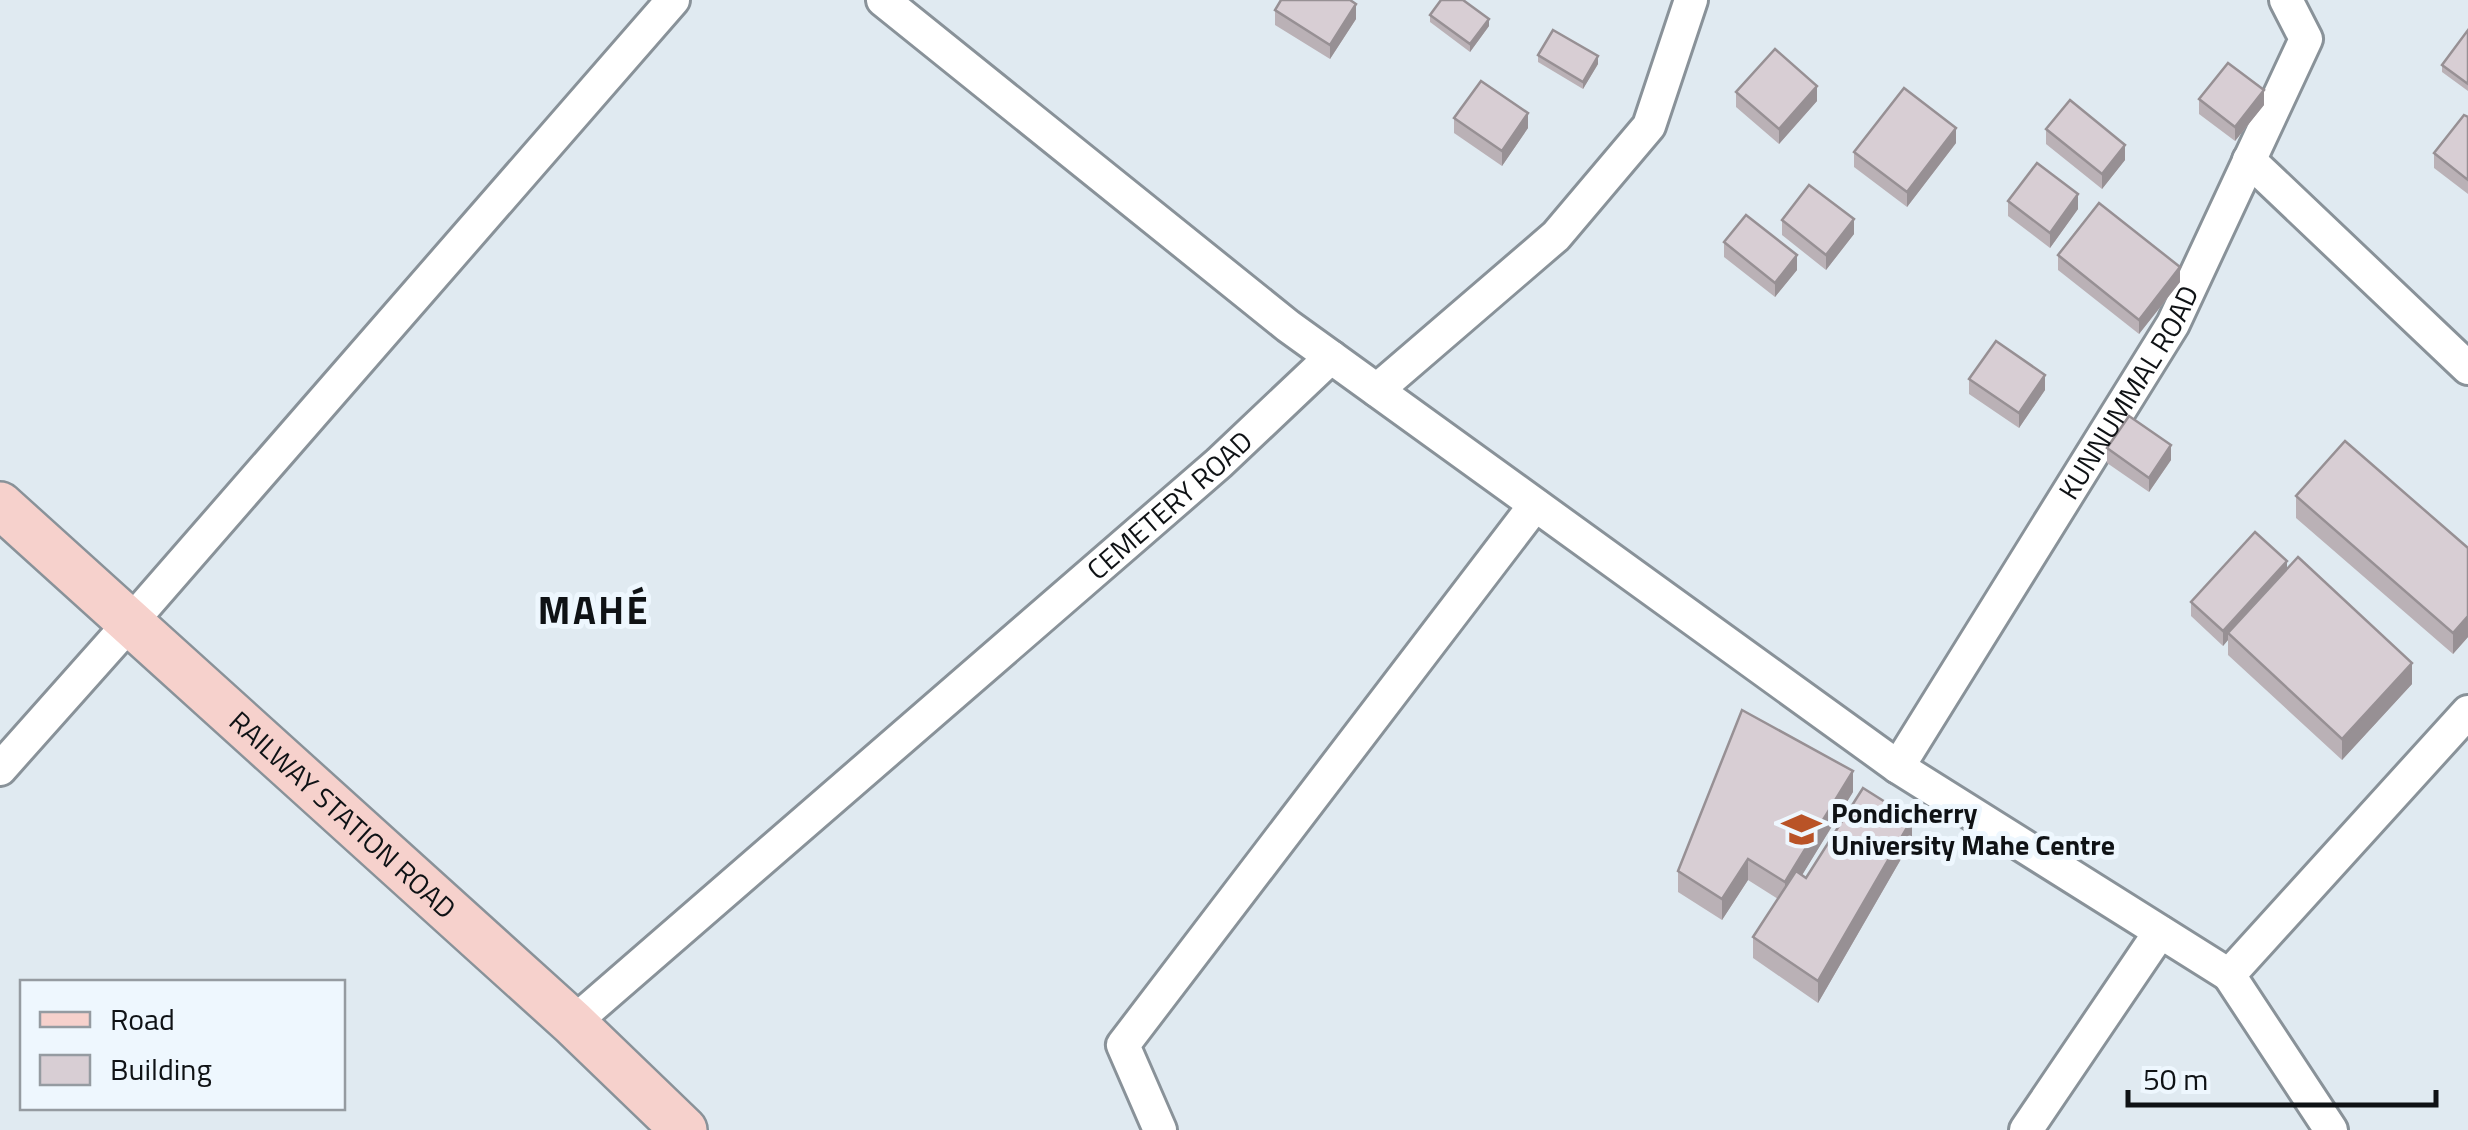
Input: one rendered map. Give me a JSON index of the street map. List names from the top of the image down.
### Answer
{
  "streets": {
    "street": ["KUNNUMMAL ROAD", "CEMETERY ROAD", "RAILWAY STATION ROAD"]
  },
  "crossings": [
    ["CEMETERY ROAD", "RAILWAY STATION ROAD"]
  ],
  "districts": ["MAHÉ"],
  "places": {
    "school or university": ["Pondicherry University Mahe Centre"]
  },
  "legend": ["Road", "Building"],
  "scale_bar": "50 m"
}
